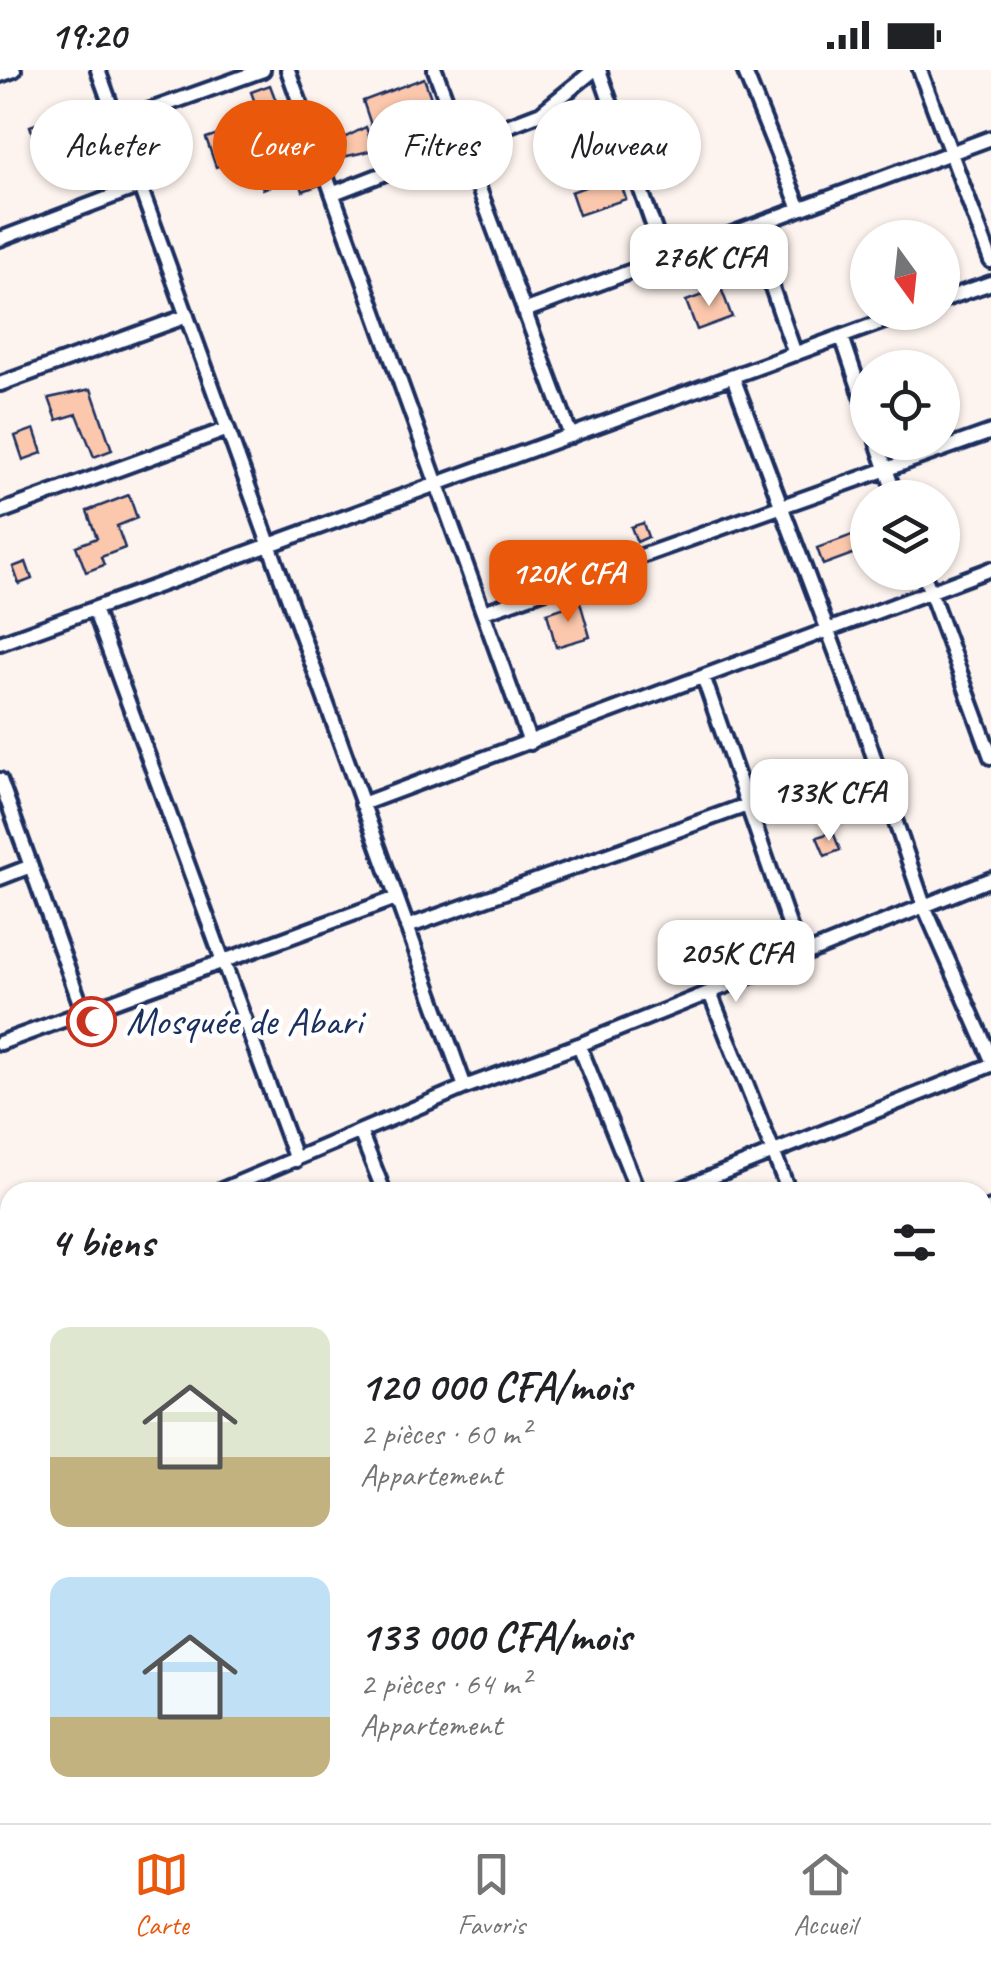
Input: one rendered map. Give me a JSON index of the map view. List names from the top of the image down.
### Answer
{
  "places": {
    "mosque": ["Mosquée de Abari"]
  },
  "north": "bottom",
  "page": {
    "status": "19:20",
    "chip": [
      "Acheter",
      "Louer",
      "Filtres",
      "Nouveau"
    ],
    "price": [
      "276K CFA",
      "120K CFA",
      "133K CFA",
      "205K CFA"
    ],
    "heading": "4 biens",
    "list": [
      {
        "name": "120 000 CFA/mois",
        "note": "2 pièces · 60 m² · Appartement"
      },
      {
        "name": "133 000 CFA/mois",
        "note": "2 pièces · 64 m² · Appartement"
      }
    ],
    "tabs": ["Carte", "Favoris", "Accueil"]
  }
}
